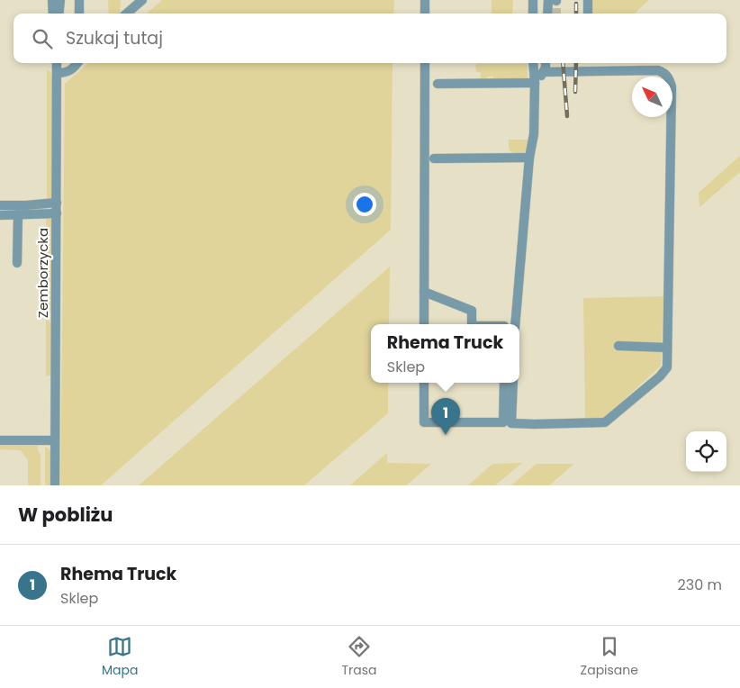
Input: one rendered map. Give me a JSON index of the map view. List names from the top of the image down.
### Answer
{
  "streets": {
    "street": ["Zemborzycka"]
  },
  "north": "top left",
  "page": {
    "search": "Szukaj tutaj",
    "popup": ["Rhema Truck", "Sklep"],
    "pins": "1",
    "heading": "W pobliżu",
    "list": [
      {
        "mark": "1",
        "name": "Rhema Truck",
        "note": "Sklep",
        "value": "230 m"
      }
    ],
    "nav": ["Mapa", "Trasa", "Zapisane"]
  }
}
